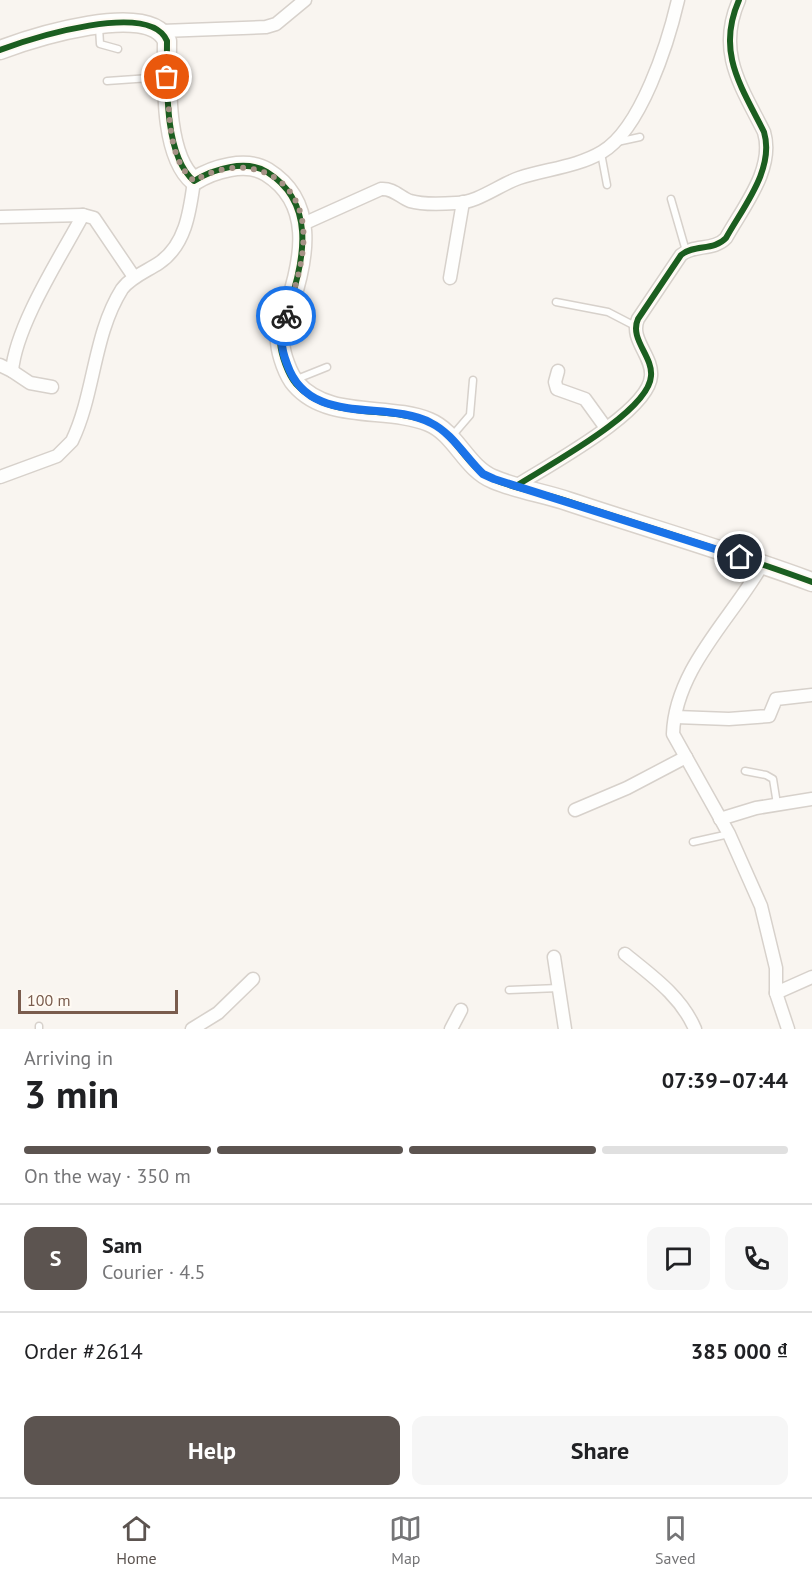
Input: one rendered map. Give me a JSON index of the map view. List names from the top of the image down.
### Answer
{
  "scale_bar": "100 m",
  "page": {
    "scale": "100 m",
    "heading": ["3 min", "Arriving in", "07:39–07:44"],
    "panel": [
      "Sam",
      "Courier · 4.5",
      "Order #2614",
      "385 000 ₫"
    ],
    "bar": "On the way · 350 m",
    "round": "S",
    "buttons": ["Help", "Share"],
    "tabs": ["Home", "Map", "Saved"]
  }
}
